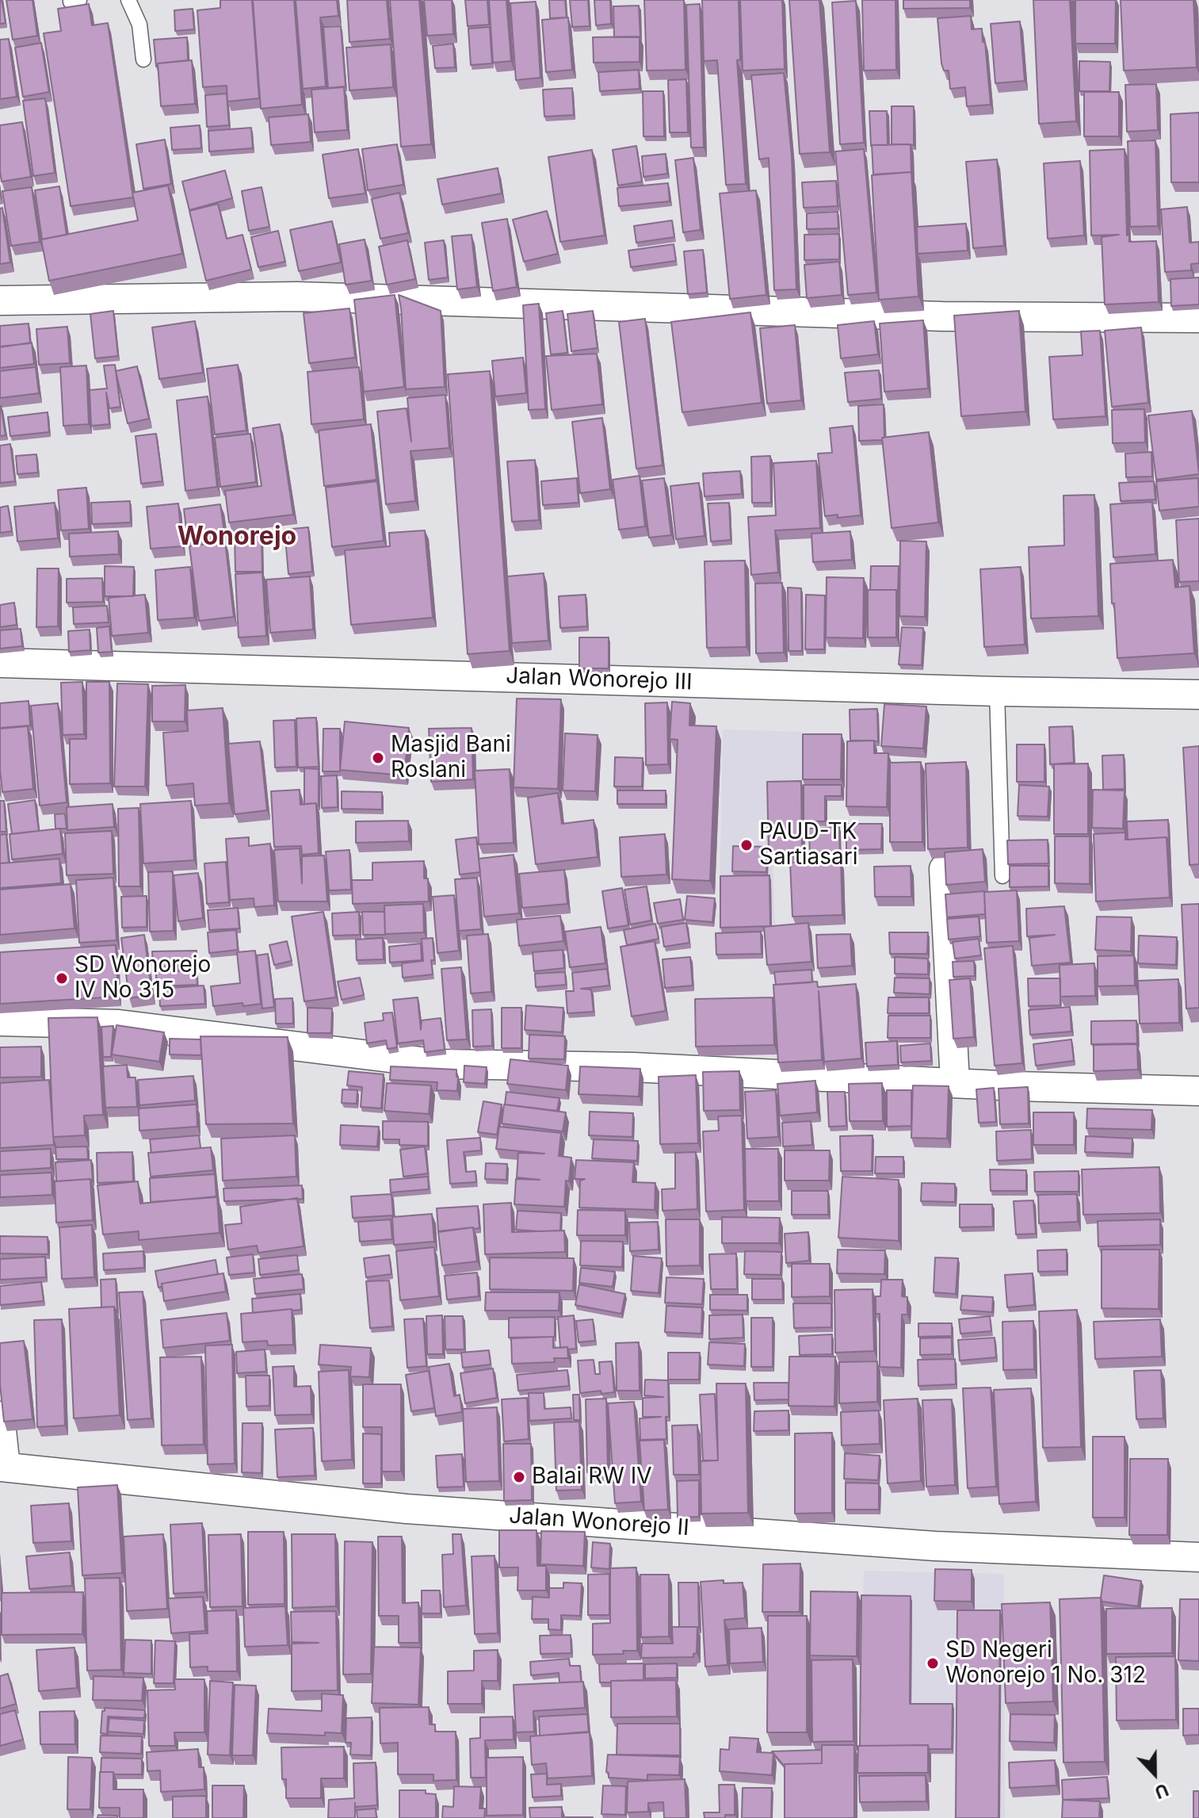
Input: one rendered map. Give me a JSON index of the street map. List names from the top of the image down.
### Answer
{
  "streets": {
    "street": ["Jalan Wonorejo III", "Jalan Wonorejo II"]
  },
  "districts": ["Wonorejo"],
  "places": [
    "Masjid Bani Roslani",
    "PAUD-TK Sartiasari",
    "SD Wonorejo IV No 315",
    "Balai RW IV",
    "SD Negeri Wonorejo 1 No. 312"
  ],
  "north": "bottom"
}
